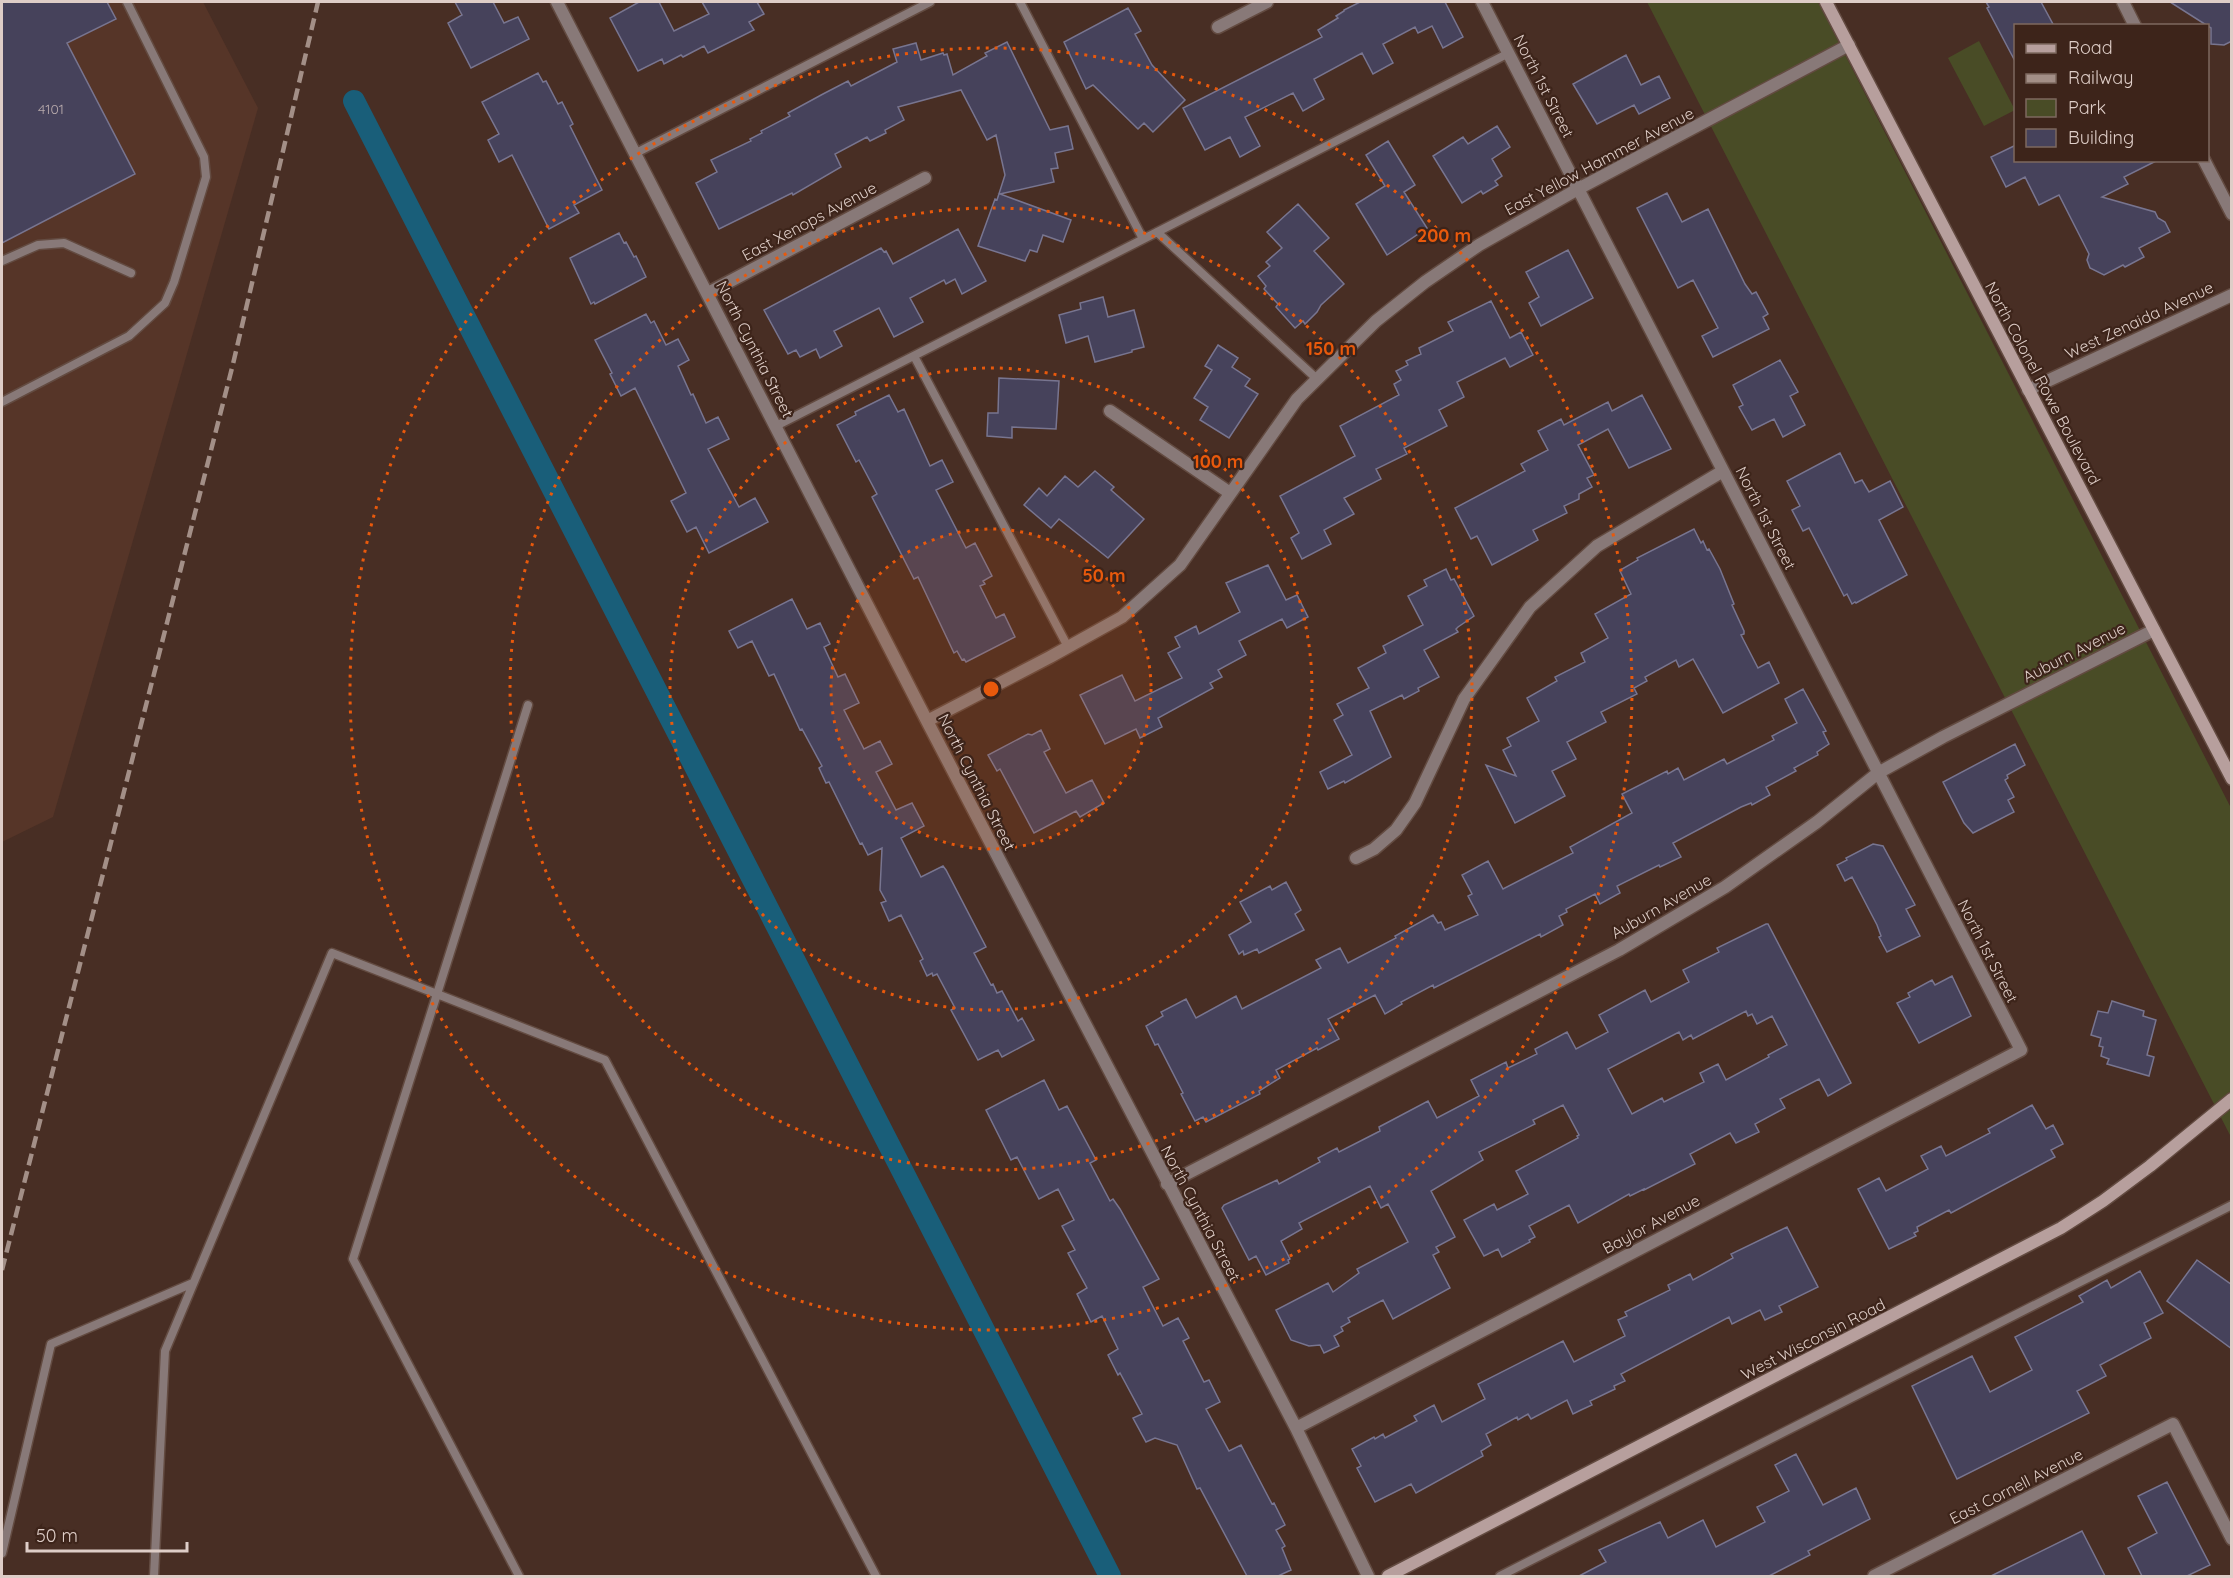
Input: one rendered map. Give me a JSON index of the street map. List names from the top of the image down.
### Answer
{
  "streets": {
    "street": [
      "North 1st Street",
      "East Yellow Hammer Avenue",
      "East Xenops Avenue",
      "West Zenaida Avenue",
      "North Cynthia Street",
      "North Colonel Rowe Boulevard",
      "Auburn Avenue",
      "Baylor Avenue",
      "West Wisconsin Road",
      "East Cornell Avenue"
    ]
  },
  "crossings": [
    ["North 1st Street", "East Yellow Hammer Avenue"],
    ["North 1st Street", "Auburn Avenue"],
    ["North 1st Street", "Baylor Avenue"],
    ["East Yellow Hammer Avenue", "North Cynthia Street"],
    ["East Yellow Hammer Avenue", "North Colonel Rowe Boulevard"],
    ["East Xenops Avenue", "North Cynthia Street"],
    ["West Zenaida Avenue", "North Colonel Rowe Boulevard"],
    ["North Cynthia Street", "Auburn Avenue"],
    ["North Cynthia Street", "Baylor Avenue"],
    ["North Colonel Rowe Boulevard", "Auburn Avenue"]
  ],
  "house_numbers": ["4101"],
  "legend": [
    "Road",
    "Railway",
    "Park",
    "Building"
  ],
  "scale_bar": "50 m",
  "rings": [
    "200 m",
    "150 m",
    "100 m",
    "50 m"
  ]
}
